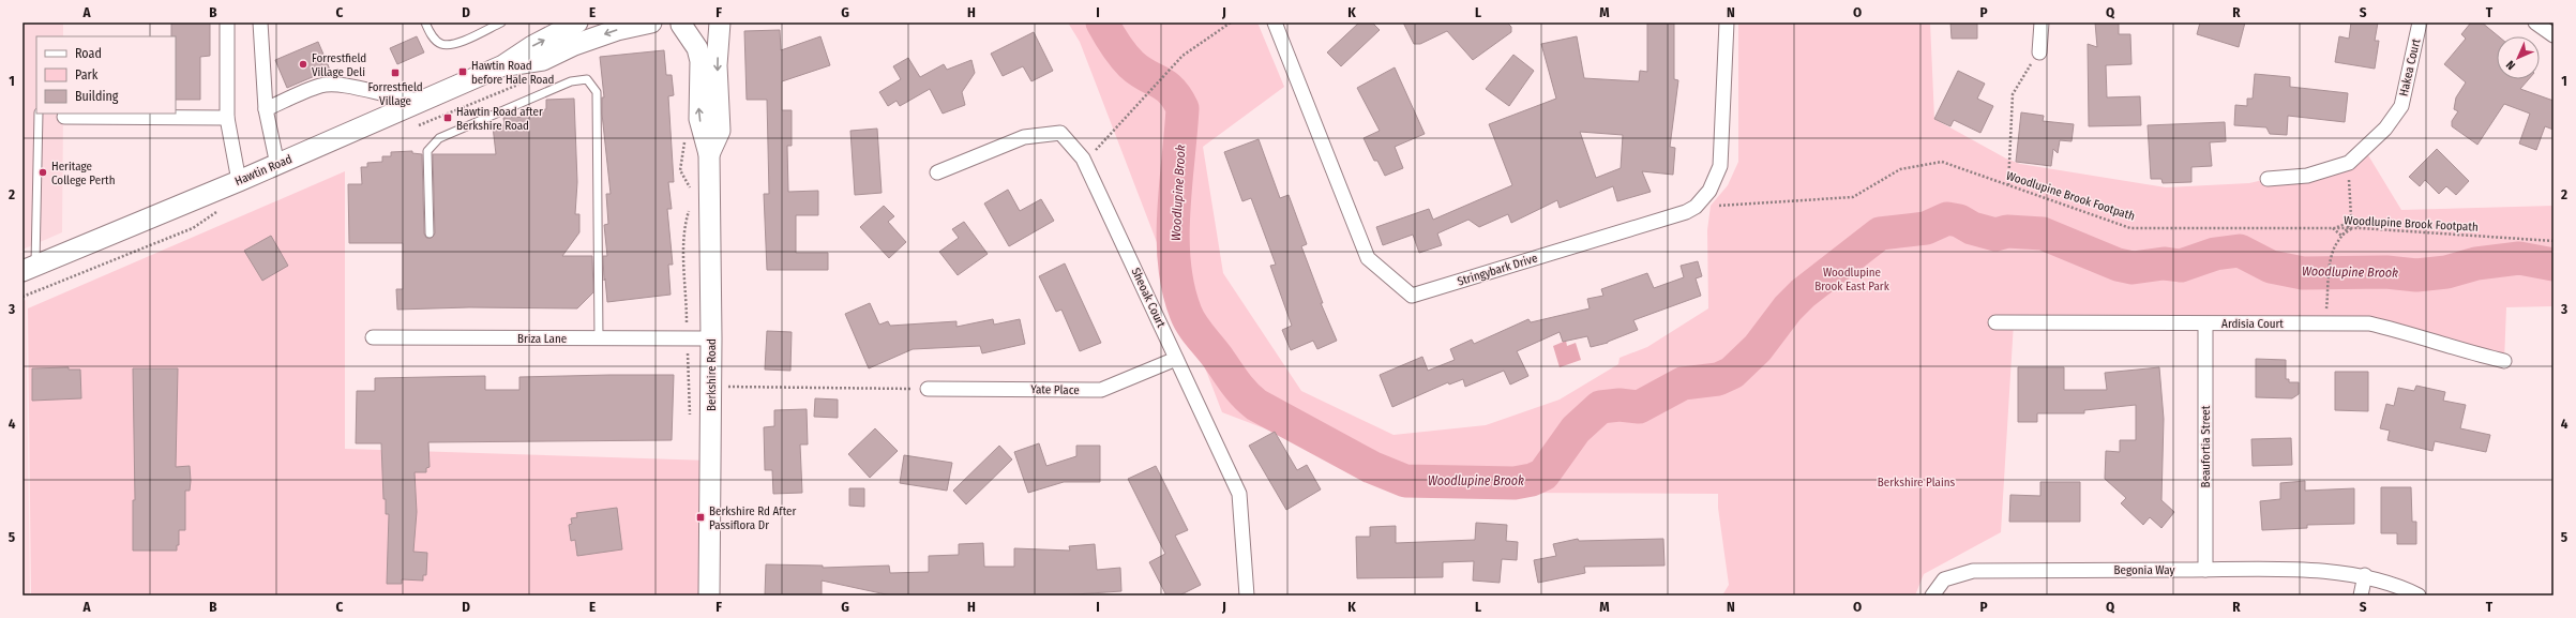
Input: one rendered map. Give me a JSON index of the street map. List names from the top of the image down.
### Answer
{
  "streets": {
    "main road": ["Hawtin Road", "Berkshire Road"],
    "street": [
      "Hakea Court",
      "Stringybark Drive",
      "Sheoak Court",
      "Ardisia Court",
      "Briza Lane",
      "Yate Place",
      "Beaufortia Street",
      "Begonia Way"
    ],
    "path": ["Woodlupine Brook Footpath"]
  },
  "crossings": [
    ["Woodlupine Brook Footpath", "Stringybark Drive"],
    ["Sheoak Court", "Yate Place"],
    ["Ardisia Court", "Beaufortia Street"],
    ["Briza Lane", "Berkshire Road"],
    ["Beaufortia Street", "Begonia Way"]
  ],
  "water": ["Woodlupine Brook"],
  "parks": ["Woodlupine Brook East Park", "Berkshire Plains"],
  "places": {
    "other": ["Forrestfield Village Deli", "Heritage College Perth"],
    "transit": [
      "Hawtin Road before Hale Road",
      "Forrestfield Village",
      "Hawtin Road after Berkshire Road",
      "Berkshire Rd After Passiflora Dr"
    ]
  },
  "legend": ["Road", "Park", "Building"],
  "north": "bottom left",
  "grid": {
    "columns": [
      "A",
      "B",
      "C",
      "D",
      "E",
      "F",
      "G",
      "H",
      "I",
      "J",
      "K",
      "L",
      "M",
      "N",
      "O",
      "P",
      "Q",
      "R",
      "S",
      "T"
    ],
    "rows": [
      "1",
      "2",
      "3",
      "4",
      "5"
    ]
  }
}
